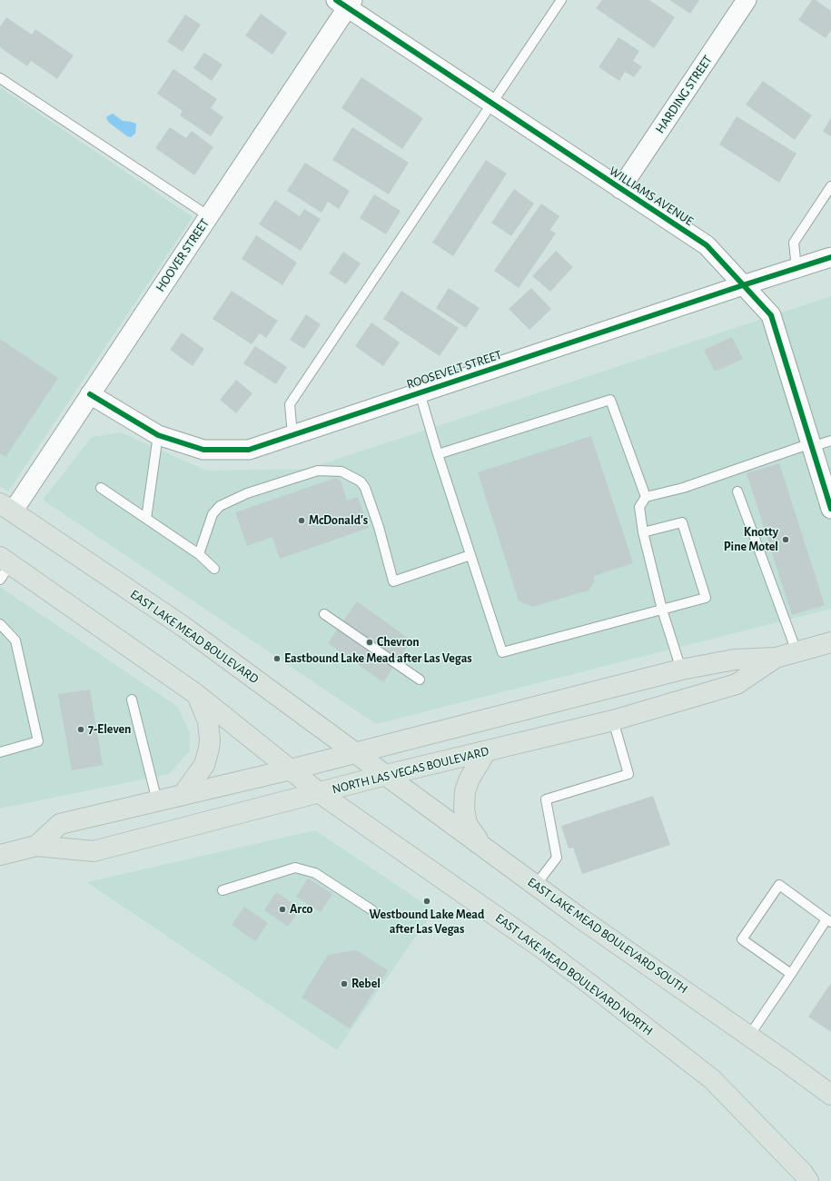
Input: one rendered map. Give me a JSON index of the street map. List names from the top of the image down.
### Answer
{
  "streets": {
    "main road": [
      "EAST LAKE MEAD BOULEVARD",
      "NORTH LAS VEGAS BOULEVARD",
      "EAST LAKE MEAD BOULEVARD SOUTH",
      "EAST LAKE MEAD BOULEVARD NORTH"
    ],
    "street": [
      "HARDING STREET",
      "WILLIAMS AVENUE",
      "HOOVER STREET",
      "ROOSEVELT STREET"
    ]
  },
  "crossings": [
    ["HARDING STREET", "WILLIAMS AVENUE"],
    ["WILLIAMS AVENUE", "HOOVER STREET"],
    ["WILLIAMS AVENUE", "ROOSEVELT STREET"],
    ["HOOVER STREET", "ROOSEVELT STREET"],
    ["HOOVER STREET", "EAST LAKE MEAD BOULEVARD"],
    ["EAST LAKE MEAD BOULEVARD", "NORTH LAS VEGAS BOULEVARD"],
    ["EAST LAKE MEAD BOULEVARD", "EAST LAKE MEAD BOULEVARD SOUTH"],
    ["NORTH LAS VEGAS BOULEVARD", "EAST LAKE MEAD BOULEVARD SOUTH"],
    ["NORTH LAS VEGAS BOULEVARD", "EAST LAKE MEAD BOULEVARD NORTH"]
  ],
  "places": [
    "McDonald's",
    "Knotty Pine Motel",
    "Chevron",
    "Eastbound Lake Mead after Las Vegas",
    "7-Eleven",
    "Westbound Lake Mead after Las Vegas",
    "Arco",
    "Rebel"
  ]
}
